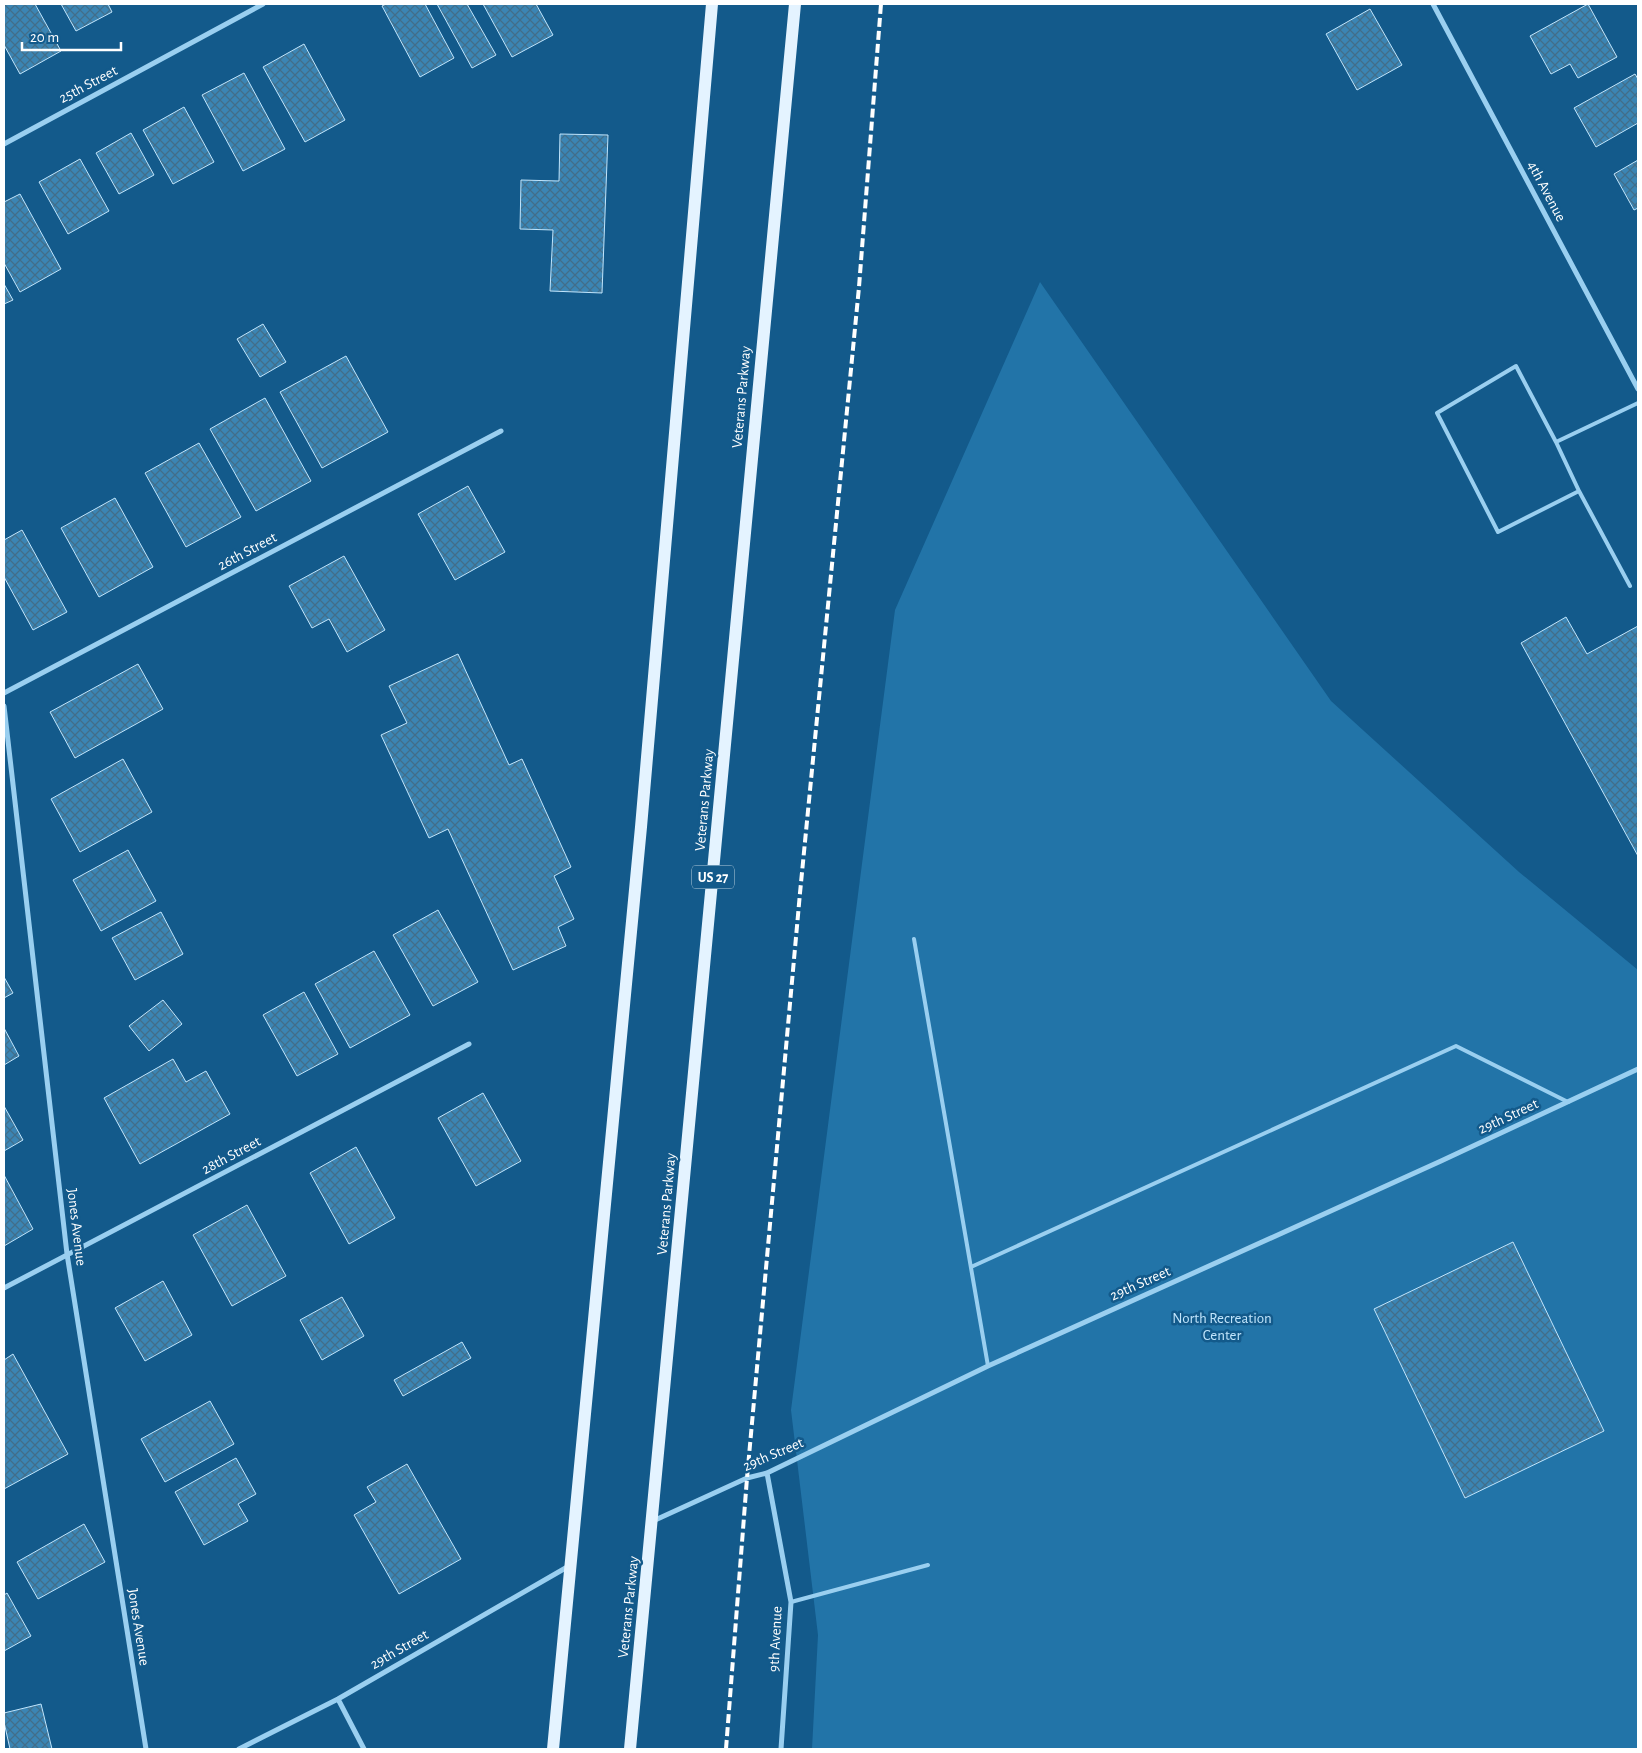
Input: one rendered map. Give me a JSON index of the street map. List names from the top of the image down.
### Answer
{
  "streets": {
    "main road": ["Veterans Parkway", "US 27"],
    "street": [
      "25th Street",
      "4th Avenue",
      "26th Street",
      "29th Street",
      "28th Street",
      "Jones Avenue",
      "9th Avenue"
    ]
  },
  "crossings": [
    ["Veterans Parkway", "29th Street"],
    ["29th Street", "9th Avenue"],
    ["28th Street", "Jones Avenue"]
  ],
  "parks": ["North Recreation Center"],
  "scale_bar": "20 m"
}
